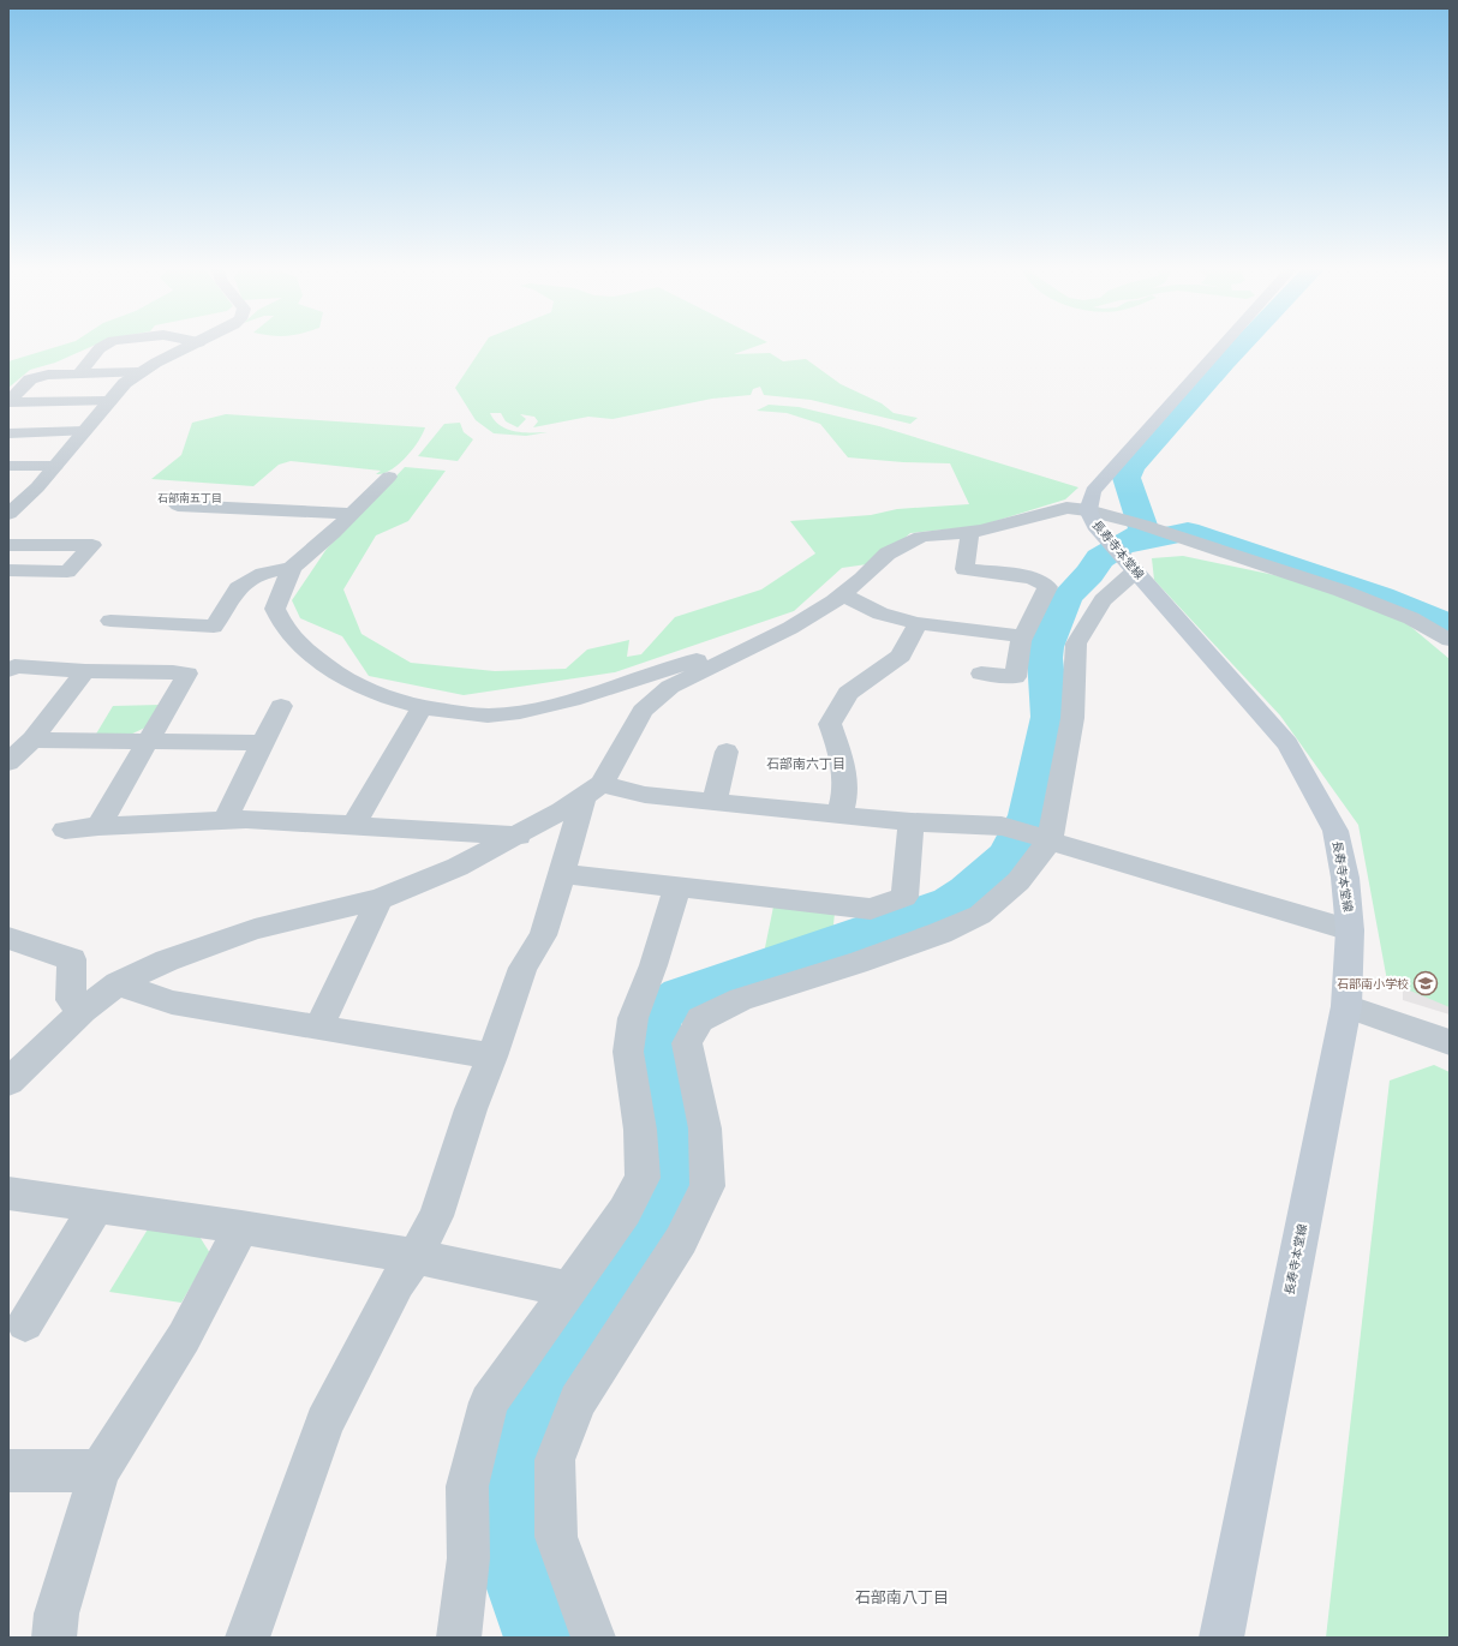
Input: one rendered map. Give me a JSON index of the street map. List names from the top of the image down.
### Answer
{
  "streets": {
    "main road": ["長寿寺本堂線"]
  },
  "districts": ["石部南五丁目", "石部南六丁目", "石部南八丁目"],
  "places": {
    "school or university": ["石部南小学校"]
  }
}
